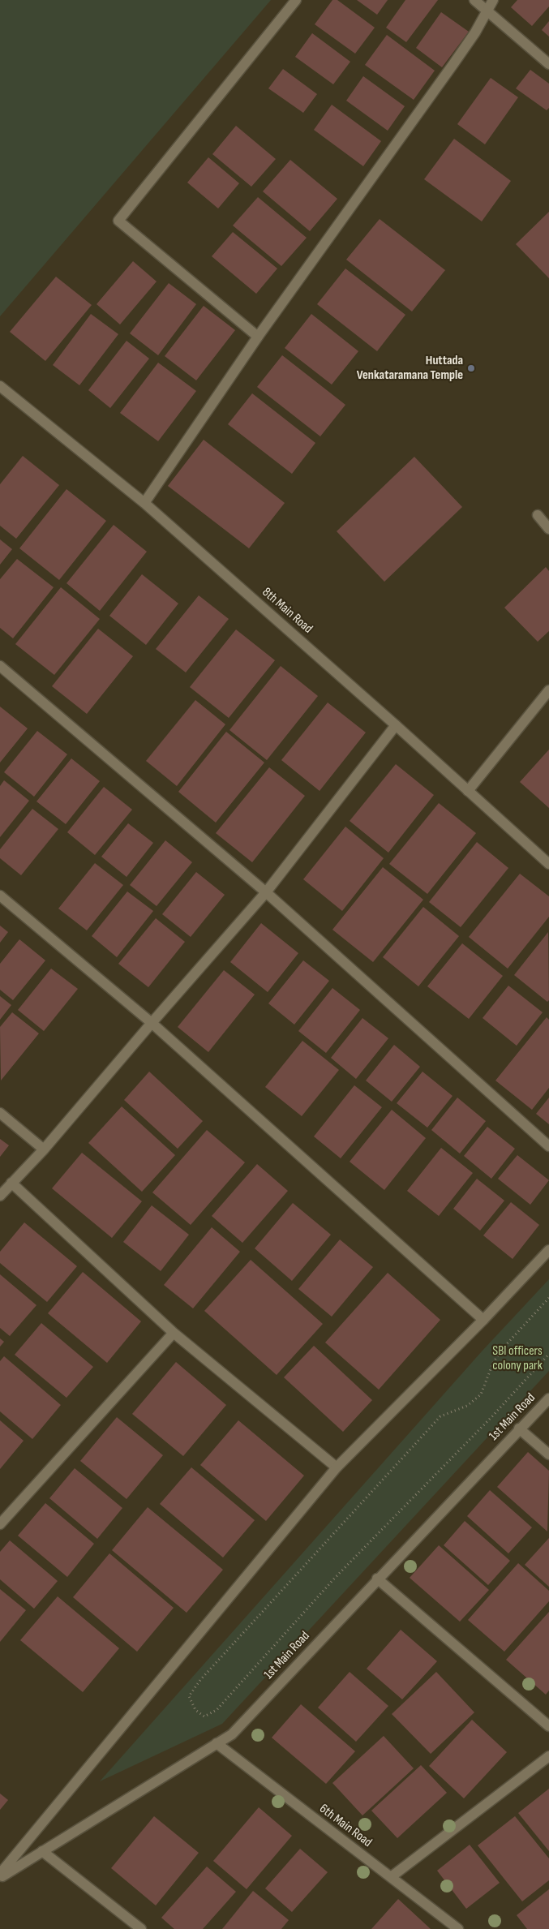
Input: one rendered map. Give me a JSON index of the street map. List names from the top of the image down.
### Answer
{
  "streets": {
    "street": ["8th Main Road", "1st Main Road", "6th Main Road"]
  },
  "crossings": [
    ["1st Main Road", "6th Main Road"]
  ],
  "parks": ["SBI officers colony park"],
  "places": ["Huttada Venkataramana Temple"]
}
